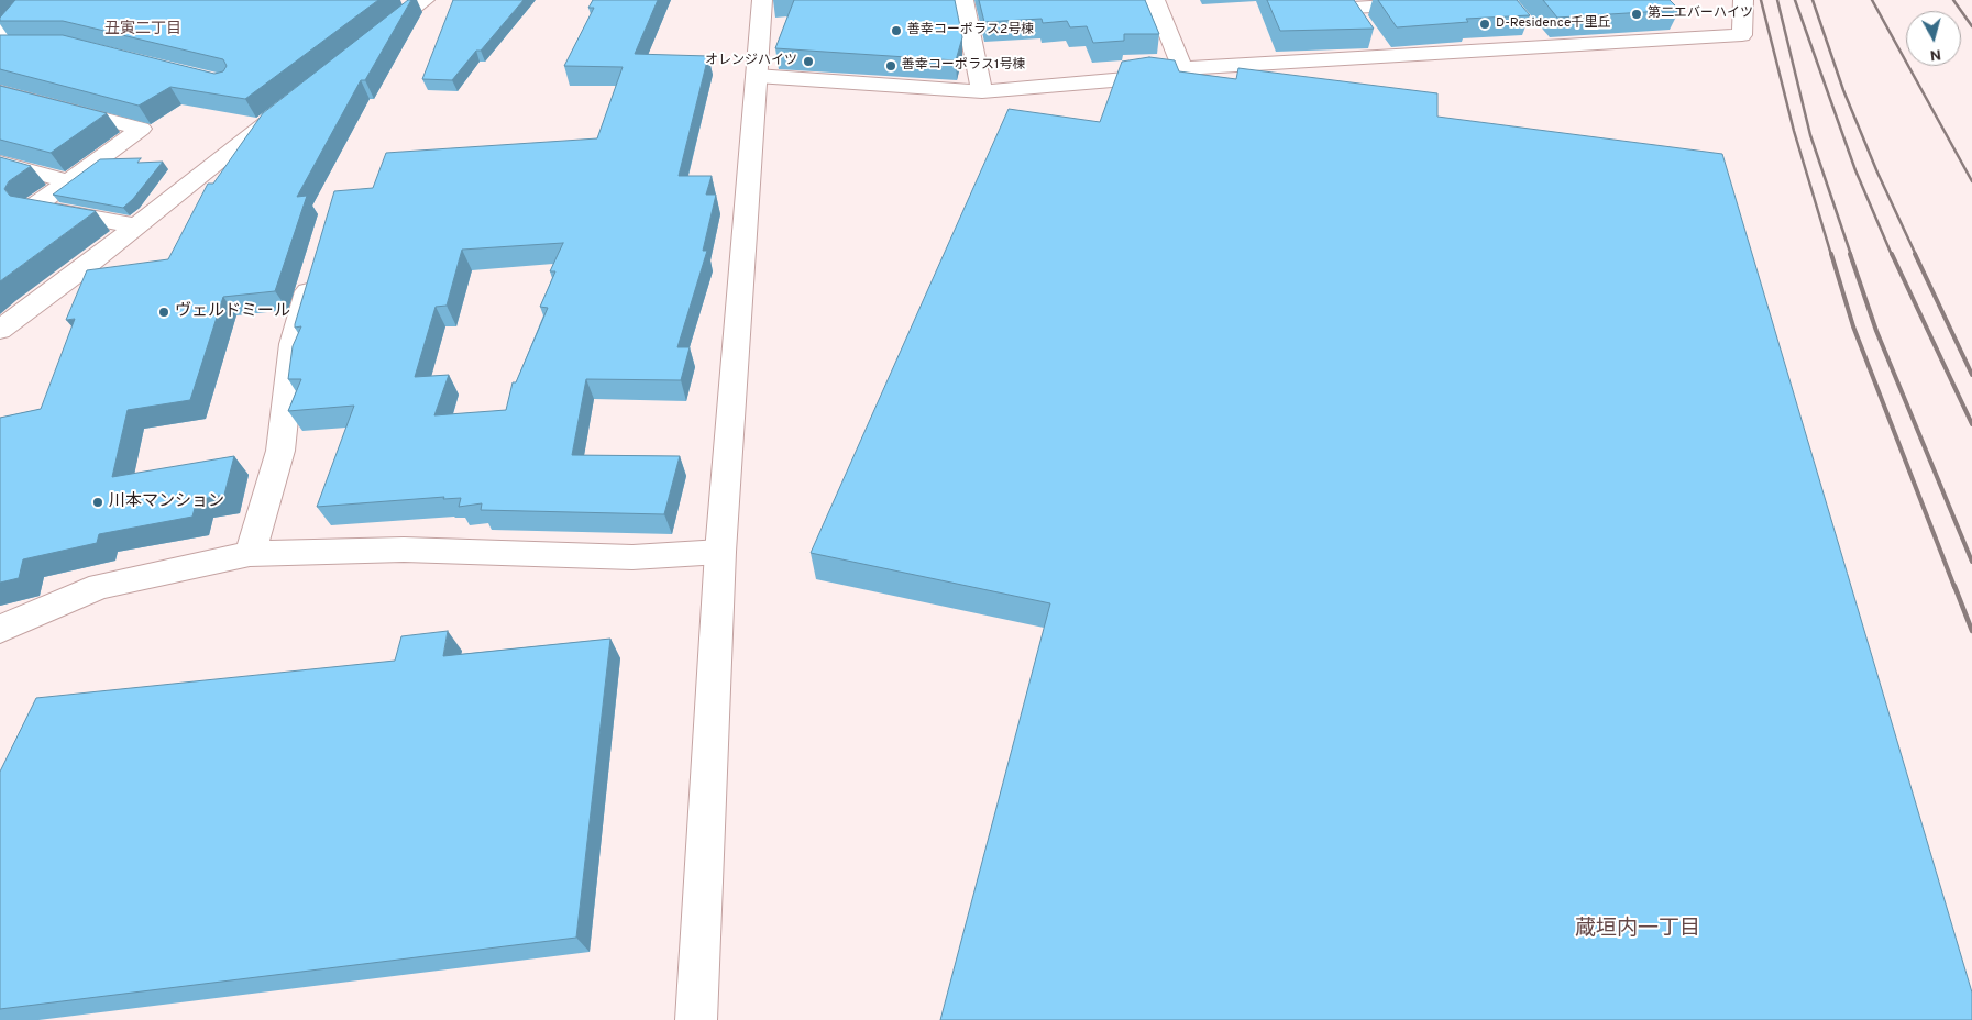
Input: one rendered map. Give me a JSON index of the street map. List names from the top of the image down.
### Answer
{
  "districts": ["丑寅二丁目", "蔵垣内一丁目"],
  "places": [
    "第二エバーハイツ",
    "D-Residence千里丘",
    "善幸コーポラス2号棟",
    "オレンジハイツ",
    "善幸コーポラス1号棟",
    "ヴェルドミール",
    "川本マンション"
  ],
  "north": "bottom"
}
